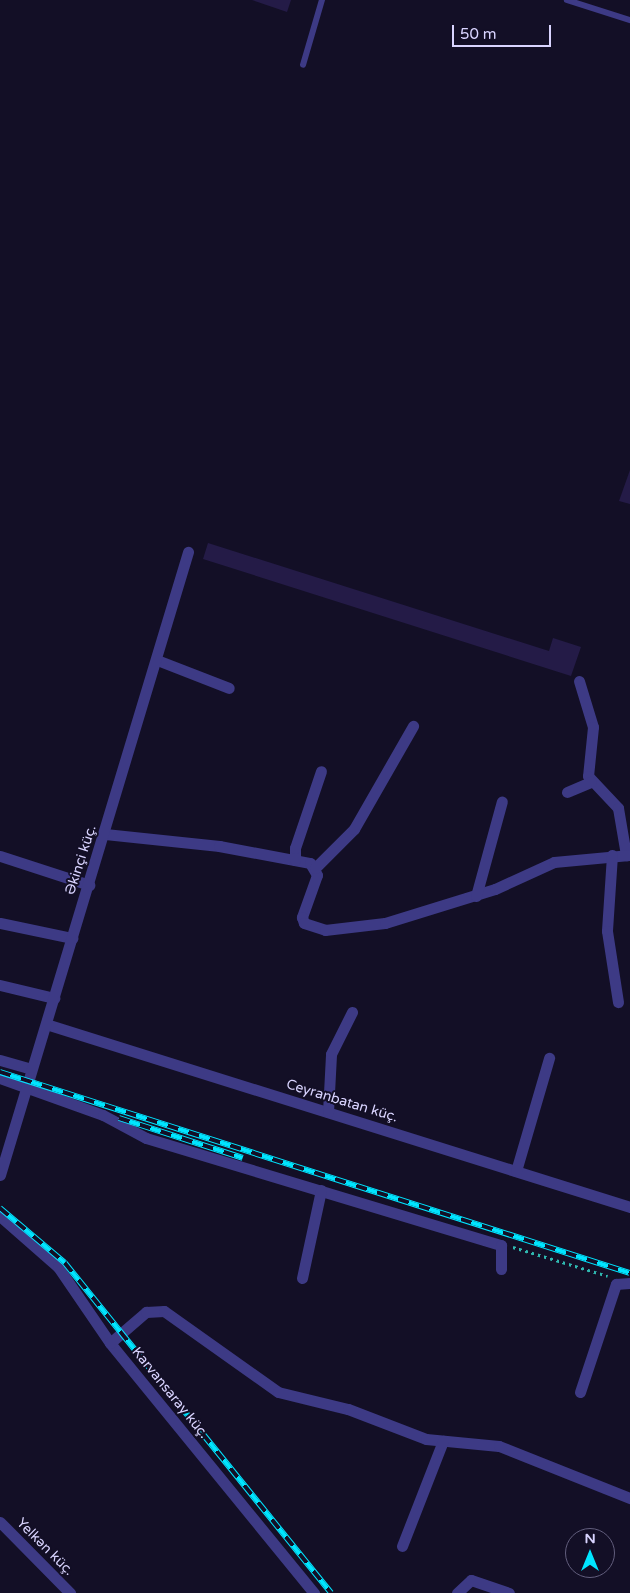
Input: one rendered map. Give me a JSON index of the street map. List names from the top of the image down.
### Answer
{
  "streets": {
    "street": [
      "Əkinçi küç.",
      "Ceyranbatan küç.",
      "Karvansaray küç.",
      "Yelkən küç."
    ]
  },
  "crossings": [
    ["Əkinçi küç.", "Ceyranbatan küç."]
  ],
  "scale_bar": "50 m",
  "north": "top"
}
